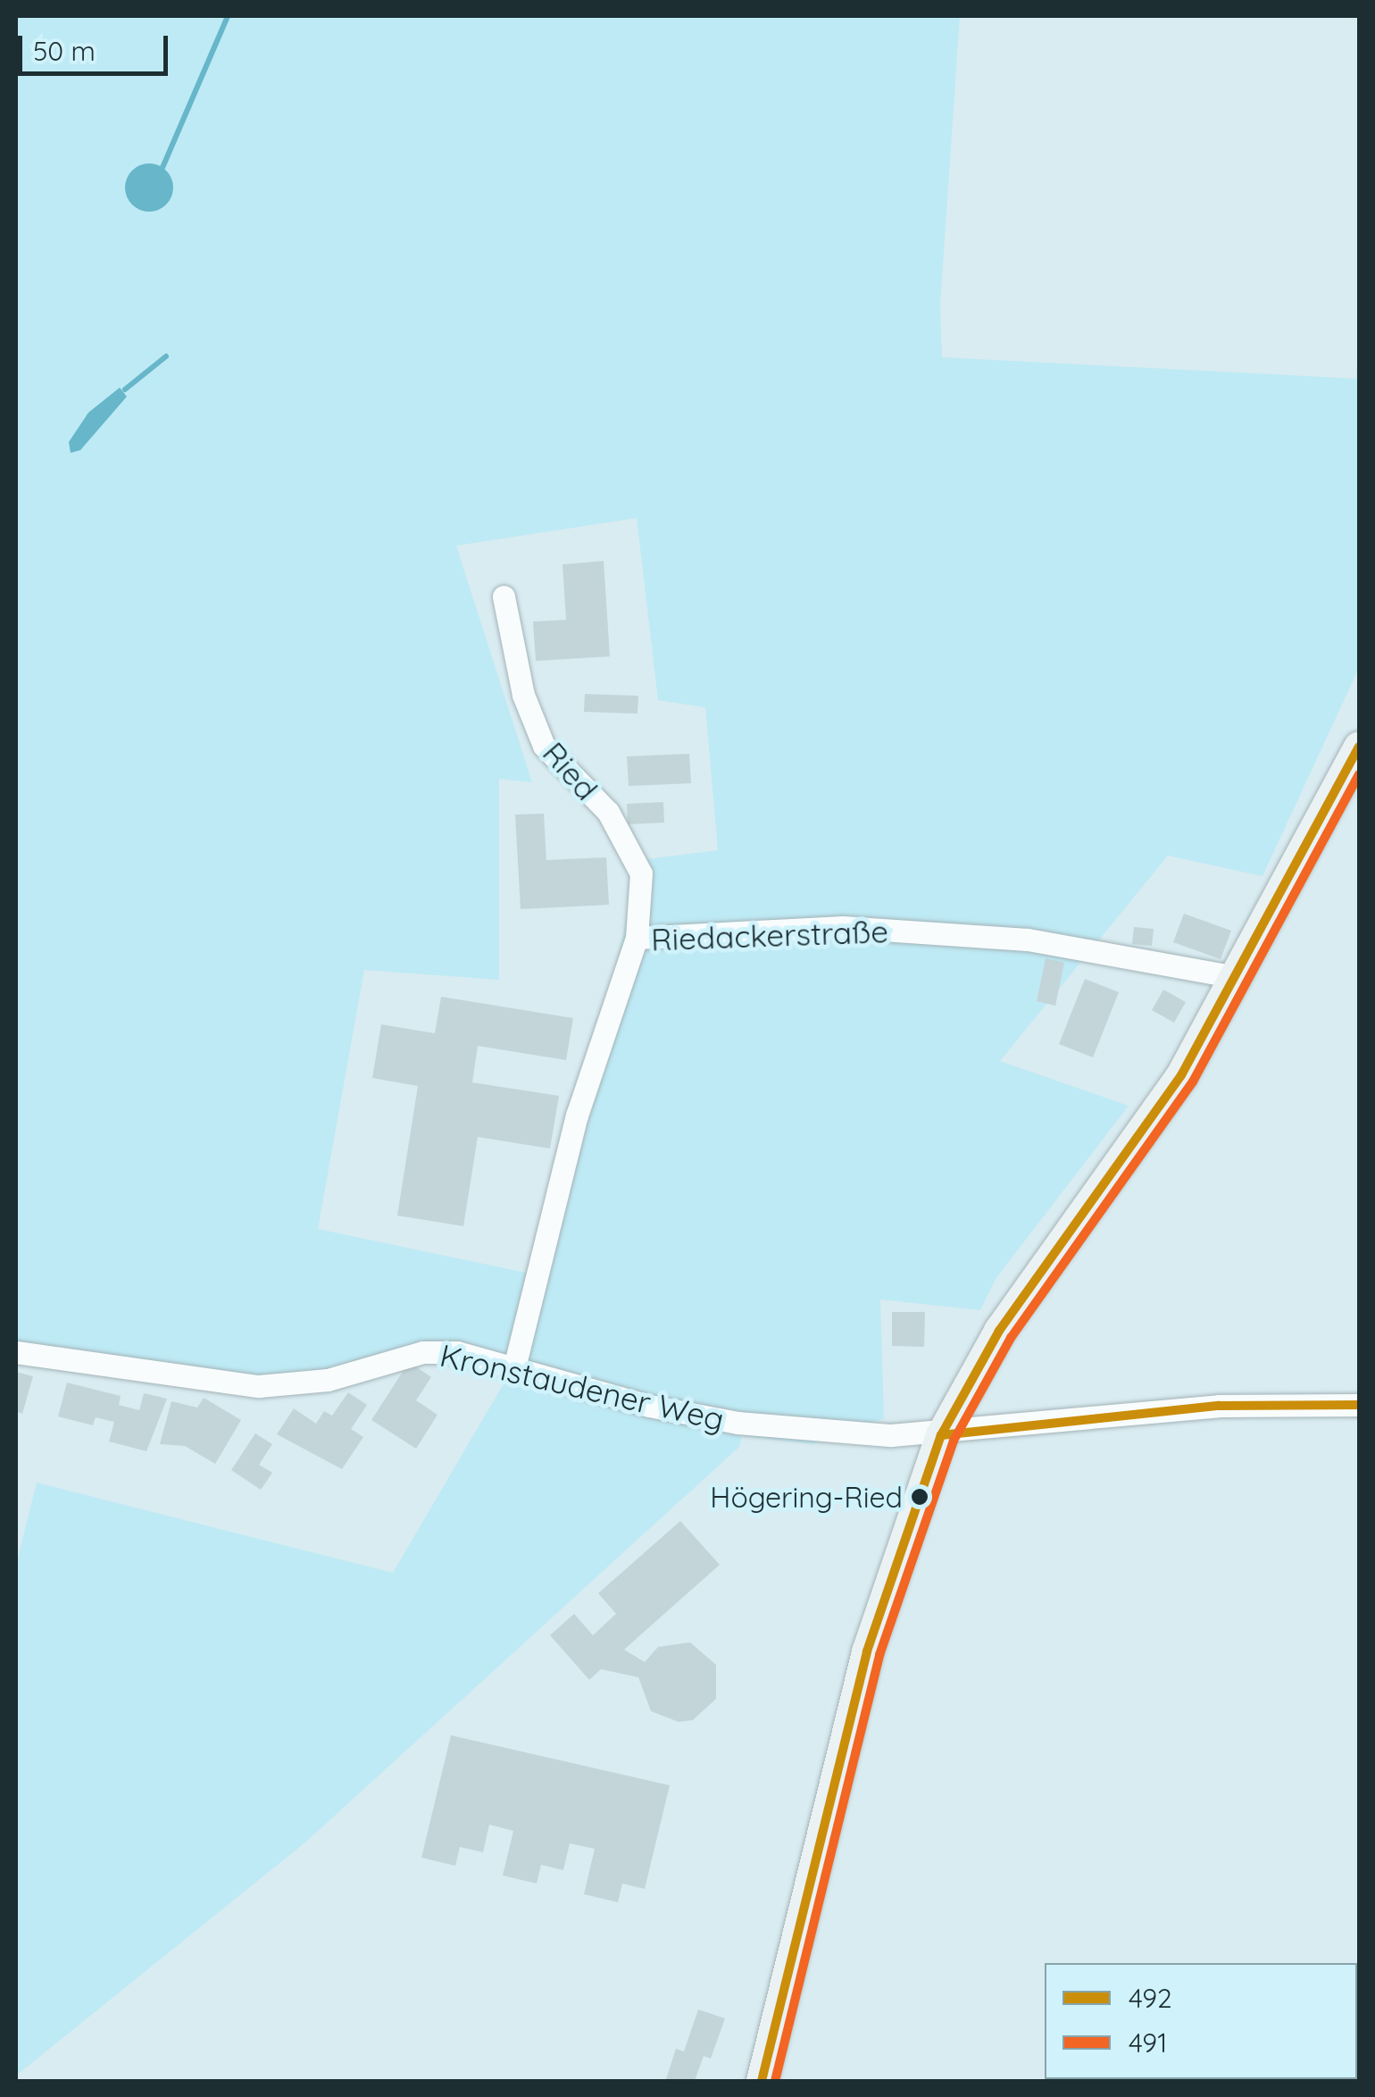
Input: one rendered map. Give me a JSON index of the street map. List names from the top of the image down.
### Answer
{
  "streets": {
    "street": ["Ried", "Riedackerstraße", "Kronstaudener Weg"]
  },
  "crossings": [
    ["Ried", "Riedackerstraße"],
    ["Riedackerstraße", "Kronstaudener Weg"]
  ],
  "places": ["Högering-Ried"],
  "lines": ["transit line 492", "transit line 491"],
  "legend": ["492", "491"],
  "scale_bar": "50 m"
}
